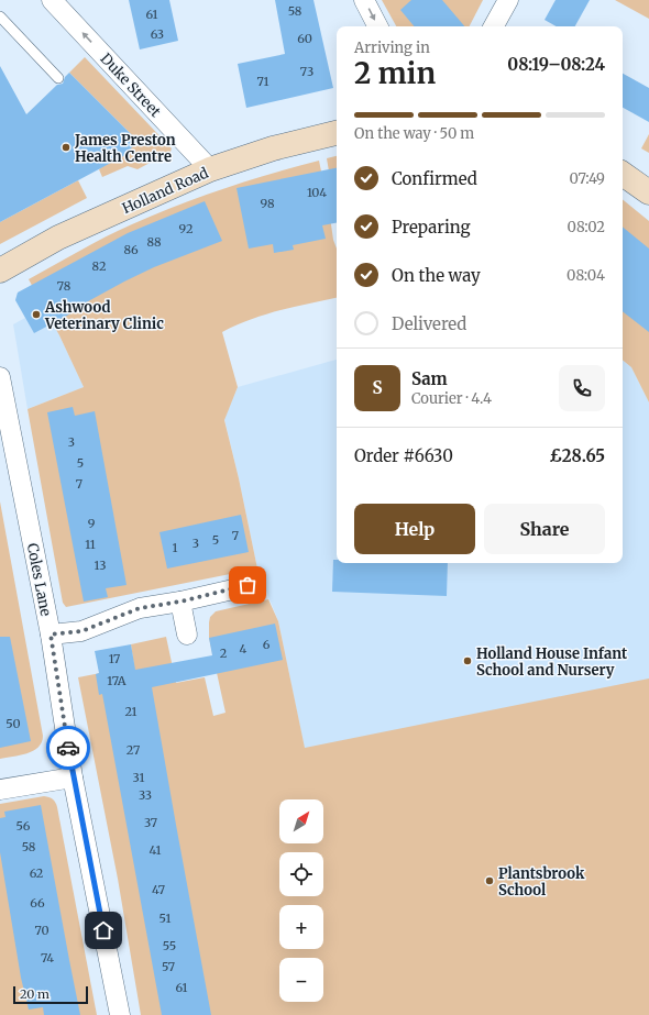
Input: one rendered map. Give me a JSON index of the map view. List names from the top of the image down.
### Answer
{
  "streets": {
    "street": ["Duke Street", "Holland Road", "Coles Lane"]
  },
  "crossings": [
    ["Duke Street", "Holland Road"]
  ],
  "one_way": ["Duke Street"],
  "places": [
    "James Preston Health Centre",
    "Ashwood Veterinary Clinic",
    "Holland House Infant School and Nursery",
    "Plantsbrook School"
  ],
  "house_numbers": [
    "58",
    "61",
    "63",
    "60",
    "73",
    "71",
    "104",
    "98",
    "92",
    "88",
    "86",
    "82",
    "78",
    "3",
    "5",
    "7",
    "9",
    "7",
    "5",
    "3",
    "11",
    "1",
    "13",
    "6",
    "4",
    "2",
    "17",
    "17A",
    "21",
    "50",
    "27",
    "31",
    "33",
    "37",
    "56",
    "58",
    "41",
    "62",
    "47",
    "66",
    "51",
    "70",
    "55",
    "74",
    "57",
    "61"
  ],
  "scale_bar": "20 m",
  "north": "top right",
  "page": {
    "heading": ["2 min", "Arriving in", "08:19–08:24"],
    "panel": [
      "Sam",
      "Courier · 4.4",
      "Order #6630",
      "£28.65"
    ],
    "bar": "On the way · 50 m",
    "list": [
      ["Confirmed", "07:49"],
      ["Preparing", "08:02"],
      ["On the way", "08:04"],
      "Delivered"
    ],
    "round": "S",
    "buttons": ["Help", "Share"],
    "map_buttons": ["+", "−"],
    "scale": "20 m"
  }
}
